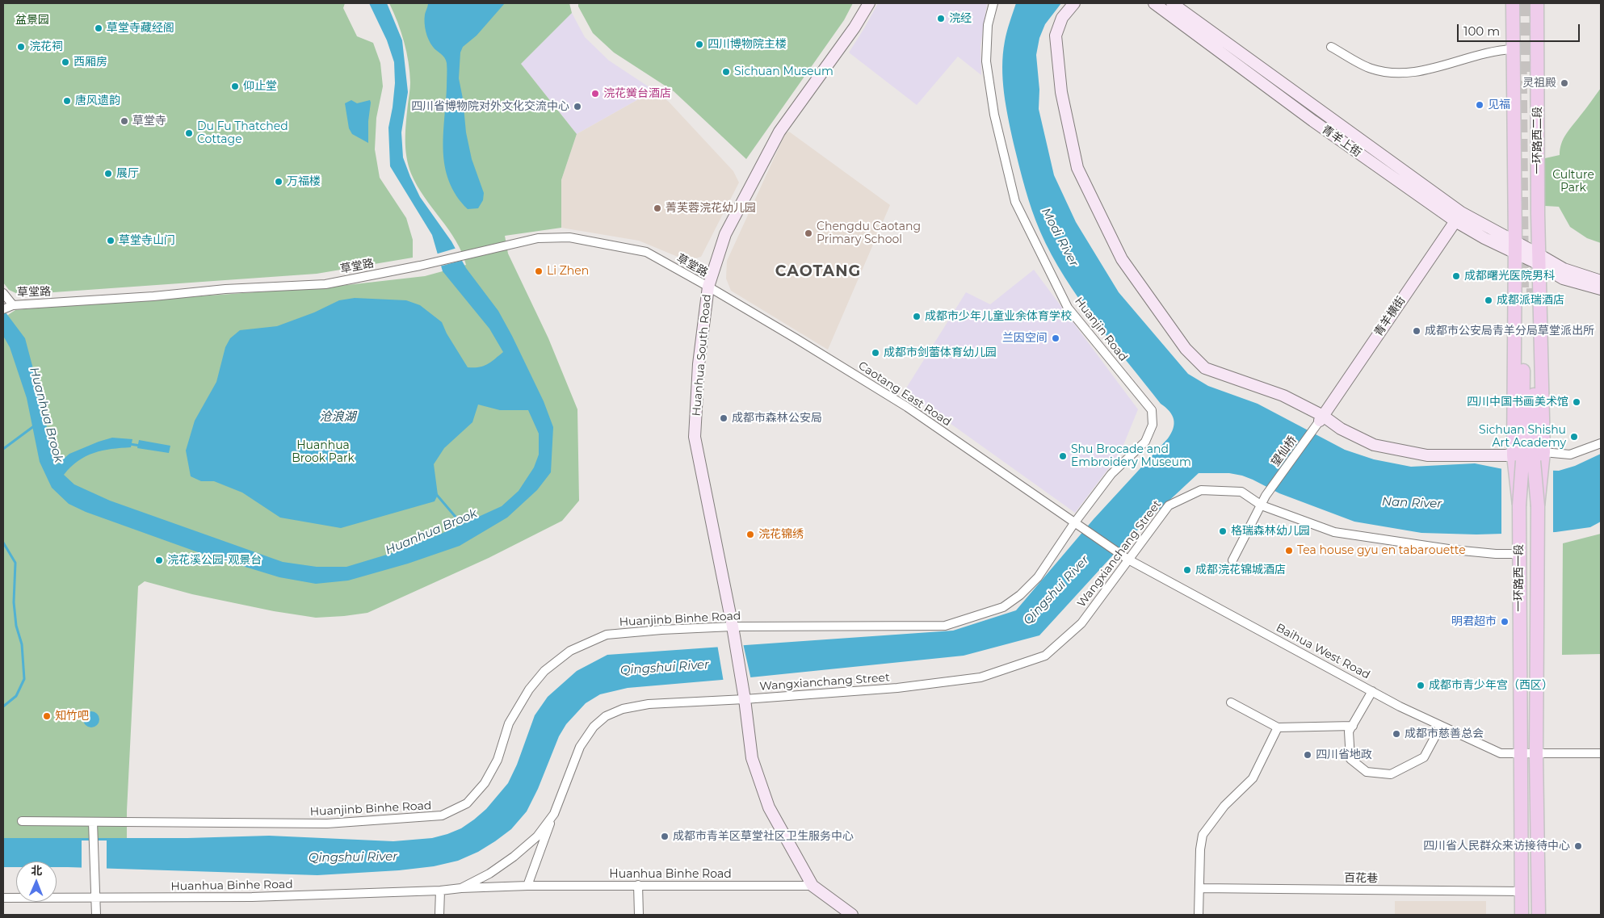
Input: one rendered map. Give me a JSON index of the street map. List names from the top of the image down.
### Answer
{
  "streets": {
    "main road": ["一环路西二段", "一环路西一段"],
    "street": [
      "青羊上街",
      "草堂路",
      "青羊横街",
      "Huanjin Road",
      "Huanhua South Road",
      "Caotang East Road",
      "望仙桥",
      "Wangxianchang Street",
      "Huanjinb Binhe Road",
      "Baihua West Road",
      "Huanhua Binhe Road",
      "百花巷"
    ]
  },
  "crossings": [
    ["一环路西二段", "青羊上街"],
    ["青羊上街", "青羊横街"],
    ["草堂路", "Huanhua South Road"],
    ["草堂路", "Caotang East Road"],
    ["青羊横街", "望仙桥"],
    ["Huanjin Road", "Caotang East Road"],
    ["Huanjin Road", "Huanjinb Binhe Road"],
    ["Huanhua South Road", "Caotang East Road"],
    ["Huanhua South Road", "Wangxianchang Street"],
    ["Huanhua South Road", "Huanjinb Binhe Road"],
    ["Huanhua South Road", "Huanhua Binhe Road"],
    ["Caotang East Road", "Huanjinb Binhe Road"],
    ["Caotang East Road", "Baihua West Road"],
    ["望仙桥", "Wangxianchang Street"],
    ["Wangxianchang Street", "一环路西一段"],
    ["Wangxianchang Street", "Baihua West Road"],
    ["Wangxianchang Street", "Huanhua Binhe Road"],
    ["一环路西一段", "Baihua West Road"],
    ["一环路西一段", "百花巷"]
  ],
  "districts": ["CAOTANG"],
  "water": [
    "Modi River",
    "Huanhua Brook",
    "沧浪湖",
    "Nan River",
    "Qingshui River"
  ],
  "parks": ["盆景园", "Culture Park", "Huanhua Brook Park"],
  "places": [
    "浣经",
    "草堂寺藏经阁",
    "四川博物院主楼",
    "浣花祠",
    "西厢房",
    "Sichuan Museum",
    "灵祖殿",
    "仰止堂",
    "浣花黉台酒店",
    "唐风遗韵",
    "见福",
    "四川省博物院对外文化交流中心",
    "草堂寺",
    "Du Fu Thatched Cottage",
    "展厅",
    "万福楼",
    "菁芙蓉浣花幼儿园",
    "Chengdu Caotang Primary School",
    "草堂寺山门",
    "Li Zhen",
    "成都曙光医院男科",
    "成都派瑞酒店",
    "成都市少年儿童业余体育学校",
    "成都市公安局青羊分局草堂派出所",
    "兰因空间",
    "成都市剑蕾体育幼儿园",
    "四川中国书画美术馆",
    "成都市森林公安局",
    "Sichuan Shishu Art Academy",
    "Shu Brocade and Embroidery Museum",
    "格瑞森林幼儿园",
    "浣花锦绣",
    "Tea house gyu en tabarouette",
    "浣花溪公园-观景台",
    "成都浣花锦城酒店",
    "明君超市",
    "成都市青少年宫（西区）",
    "知竹吧",
    "成都市慈善总会",
    "四川省地政",
    "成都市青羊区草堂社区卫生服务中心",
    "四川省人民群众来访接待中心"
  ],
  "scale_bar": "100 m",
  "north": "top"
}
